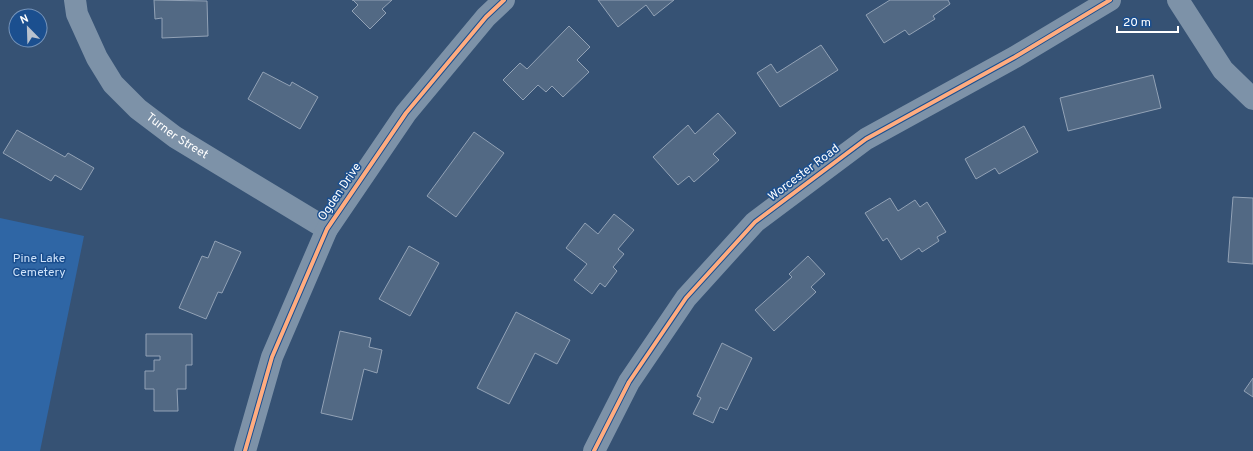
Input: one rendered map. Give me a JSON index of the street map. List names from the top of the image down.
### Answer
{
  "streets": {
    "street": ["Turner Street", "Worcester Road", "Ogden Drive"]
  },
  "crossings": [
    ["Turner Street", "Ogden Drive"]
  ],
  "parks": ["Pine Lake Cemetery"],
  "scale_bar": "20 m",
  "north": "top left"
}
